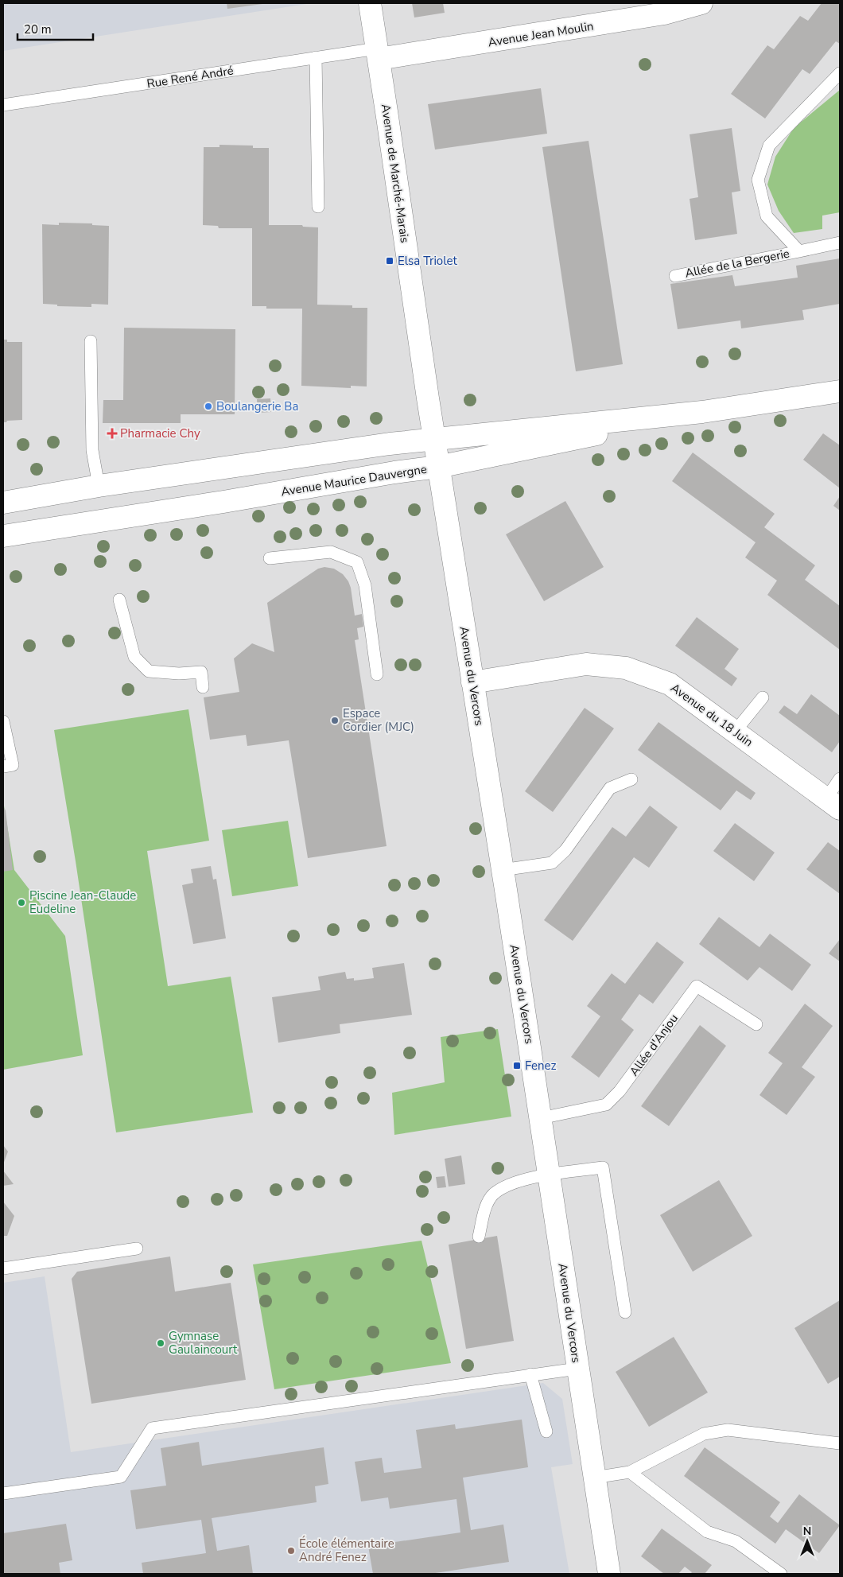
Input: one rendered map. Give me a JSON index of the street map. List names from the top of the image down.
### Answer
{
  "streets": {
    "street": [
      "Avenue Jean Moulin",
      "Avenue de Marché-Marais",
      "Avenue Maurice Dauvergne",
      "Avenue du Vercors",
      "Avenue du 18 Juin"
    ],
    "lane": ["Rue René André", "Allée de la Bergerie", "Allée d'Anjou"]
  },
  "crossings": [
    ["Avenue Jean Moulin", "Rue René André"],
    ["Avenue Jean Moulin", "Avenue de Marché-Marais"],
    ["Rue René André", "Avenue de Marché-Marais"],
    ["Avenue de Marché-Marais", "Avenue Maurice Dauvergne"],
    ["Avenue de Marché-Marais", "Avenue du Vercors"],
    ["Avenue Maurice Dauvergne", "Avenue du Vercors"],
    ["Avenue du Vercors", "Avenue du 18 Juin"],
    ["Avenue du Vercors", "Allée d'Anjou"]
  ],
  "places": {
    "transit": ["Elsa Triolet", "Fenez"],
    "other": [
      "Boulangerie Ba",
      "Espace Cordier (MJC)",
      "Piscine Jean-Claude Eudeline",
      "Gymnase Gaulaincourt",
      "École élémentaire André Fenez"
    ],
    "health": ["Pharmacie Chy"]
  },
  "scale_bar": "20 m",
  "north": "top"
}
